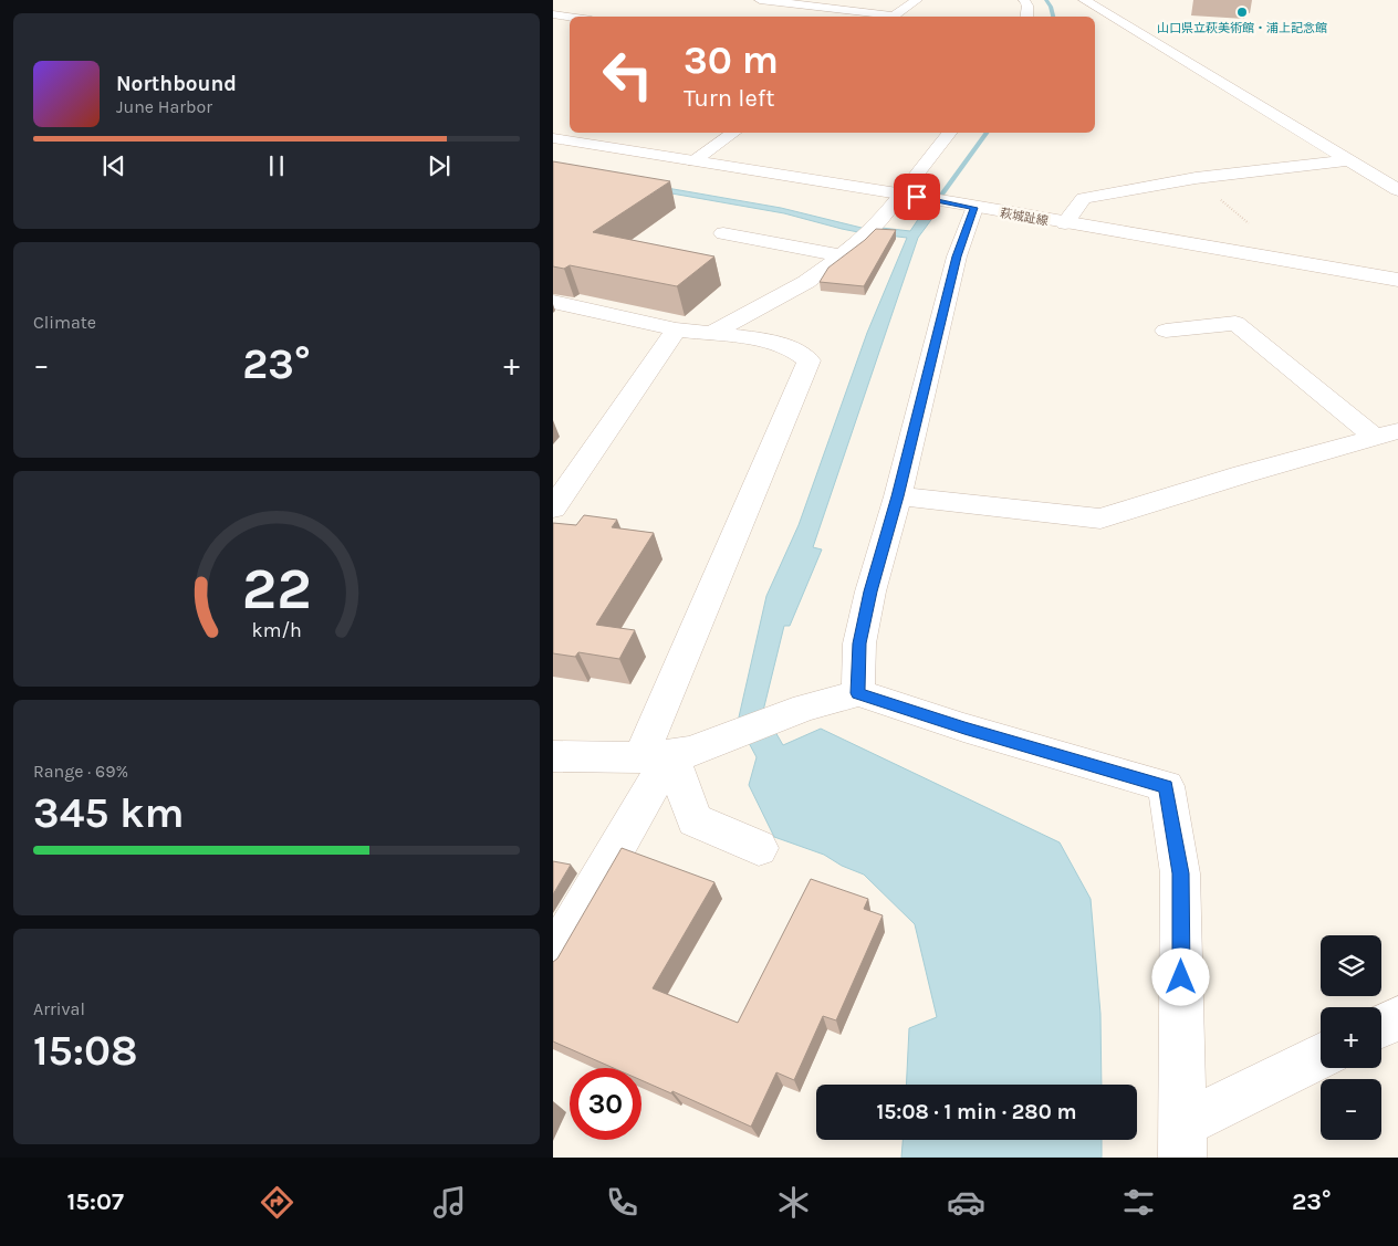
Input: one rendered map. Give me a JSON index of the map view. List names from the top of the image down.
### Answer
{
  "streets": {
    "street": ["萩城趾線"]
  },
  "places": ["山口県立萩美術館・浦上記念館"],
  "page": {
    "turn": ["30 m", "Turn left"],
    "song": ["Northbound", "June Harbor"],
    "tile": [
      "Climate",
      ["Range · 69%", "345 km"],
      ["Arrival", "15:08"]
    ],
    "heat": ["−", "23°", "+"],
    "map_buttons": ["+", "−"],
    "limit": "30",
    "trip": "15:08 · 1 min · 280 m",
    "tabs": ["15:07", "23°"],
    "gauge": ["22", "km/h"]
  }
}
